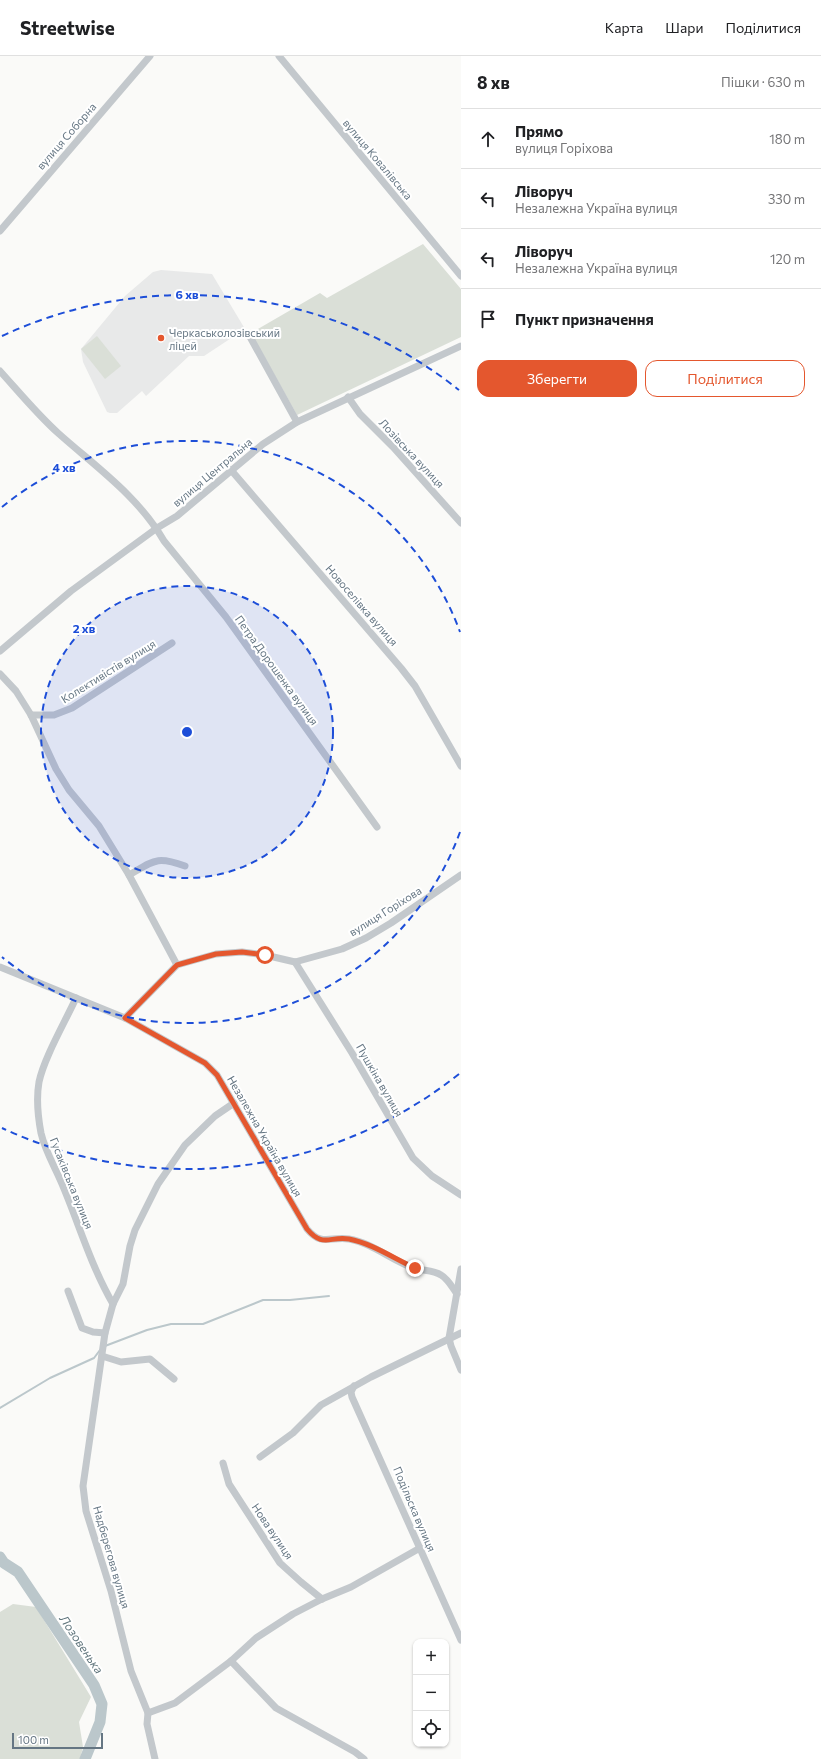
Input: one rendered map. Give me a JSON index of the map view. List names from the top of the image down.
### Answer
{
  "streets": {
    "street": [
      "вулиця Соборна",
      "вулиця Ковалівська",
      "Лозівська вулиця",
      "вулиця Центральна",
      "Новоселівка вулиця",
      "Петра Дорошенка вулиця",
      "Колективістів вулиця",
      "вулиця Горіхова",
      "Пушкіна вулиця",
      "Незалежна Україна вулиця",
      "Гусаківська вулиця",
      "Подільска вулиця",
      "Нова вулиця",
      "Надберегова вулиця"
    ]
  },
  "crossings": [
    ["Лозівська вулиця", "вулиця Центральна"],
    ["вулиця Центральна", "Новоселівка вулиця"],
    ["вулиця Центральна", "Петра Дорошенка вулиця"],
    ["вулиця Горіхова", "Пушкіна вулиця"],
    ["вулиця Горіхова", "Незалежна Україна вулиця"],
    ["Незалежна Україна вулиця", "Гусаківська вулиця"],
    ["Незалежна Україна вулиця", "Надберегова вулиця"],
    ["Гусаківська вулиця", "Надберегова вулиця"]
  ],
  "water": ["Лозовенька"],
  "places": ["Черкаськолозівський ліцей"],
  "scale_bar": "100 m",
  "page": {
    "header": "Streetwise",
    "nav": ["Карта", "Шари", "Поділитися"],
    "heading": ["8 хв", "Пішки · 630 m"],
    "list": [
      ["Прямо", "вулиця Горіхова", "180 m"],
      ["Ліворуч", "Незалежна Україна вулиця", "330 m"],
      ["Ліворуч", "Незалежна Україна вулиця", "120 m"],
      "Пункт призначення"
    ],
    "buttons": ["Зберегти", "Поділитися"],
    "map_buttons": ["+", "−"],
    "scale": "100 m"
  },
  "rings": ["6 хв", "4 хв", "2 хв"]
}
